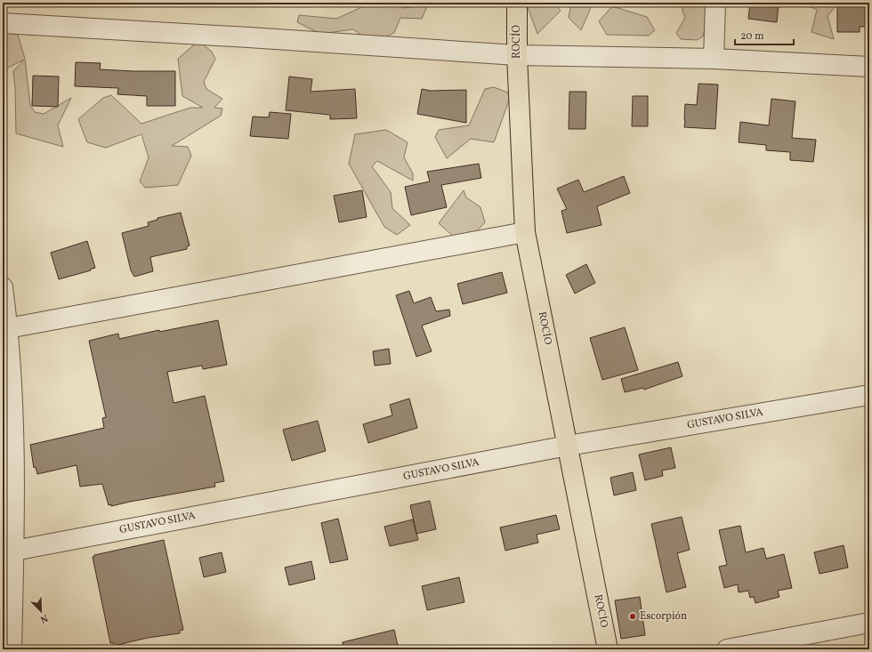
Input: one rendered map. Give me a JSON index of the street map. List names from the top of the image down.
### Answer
{
  "streets": {
    "main road": ["ROCÍO"],
    "street": ["GUSTAVO SILVA"]
  },
  "crossings": [
    ["ROCÍO", "GUSTAVO SILVA"]
  ],
  "places": ["Escorpión"],
  "scale_bar": "20 m",
  "north": "bottom right"
}
